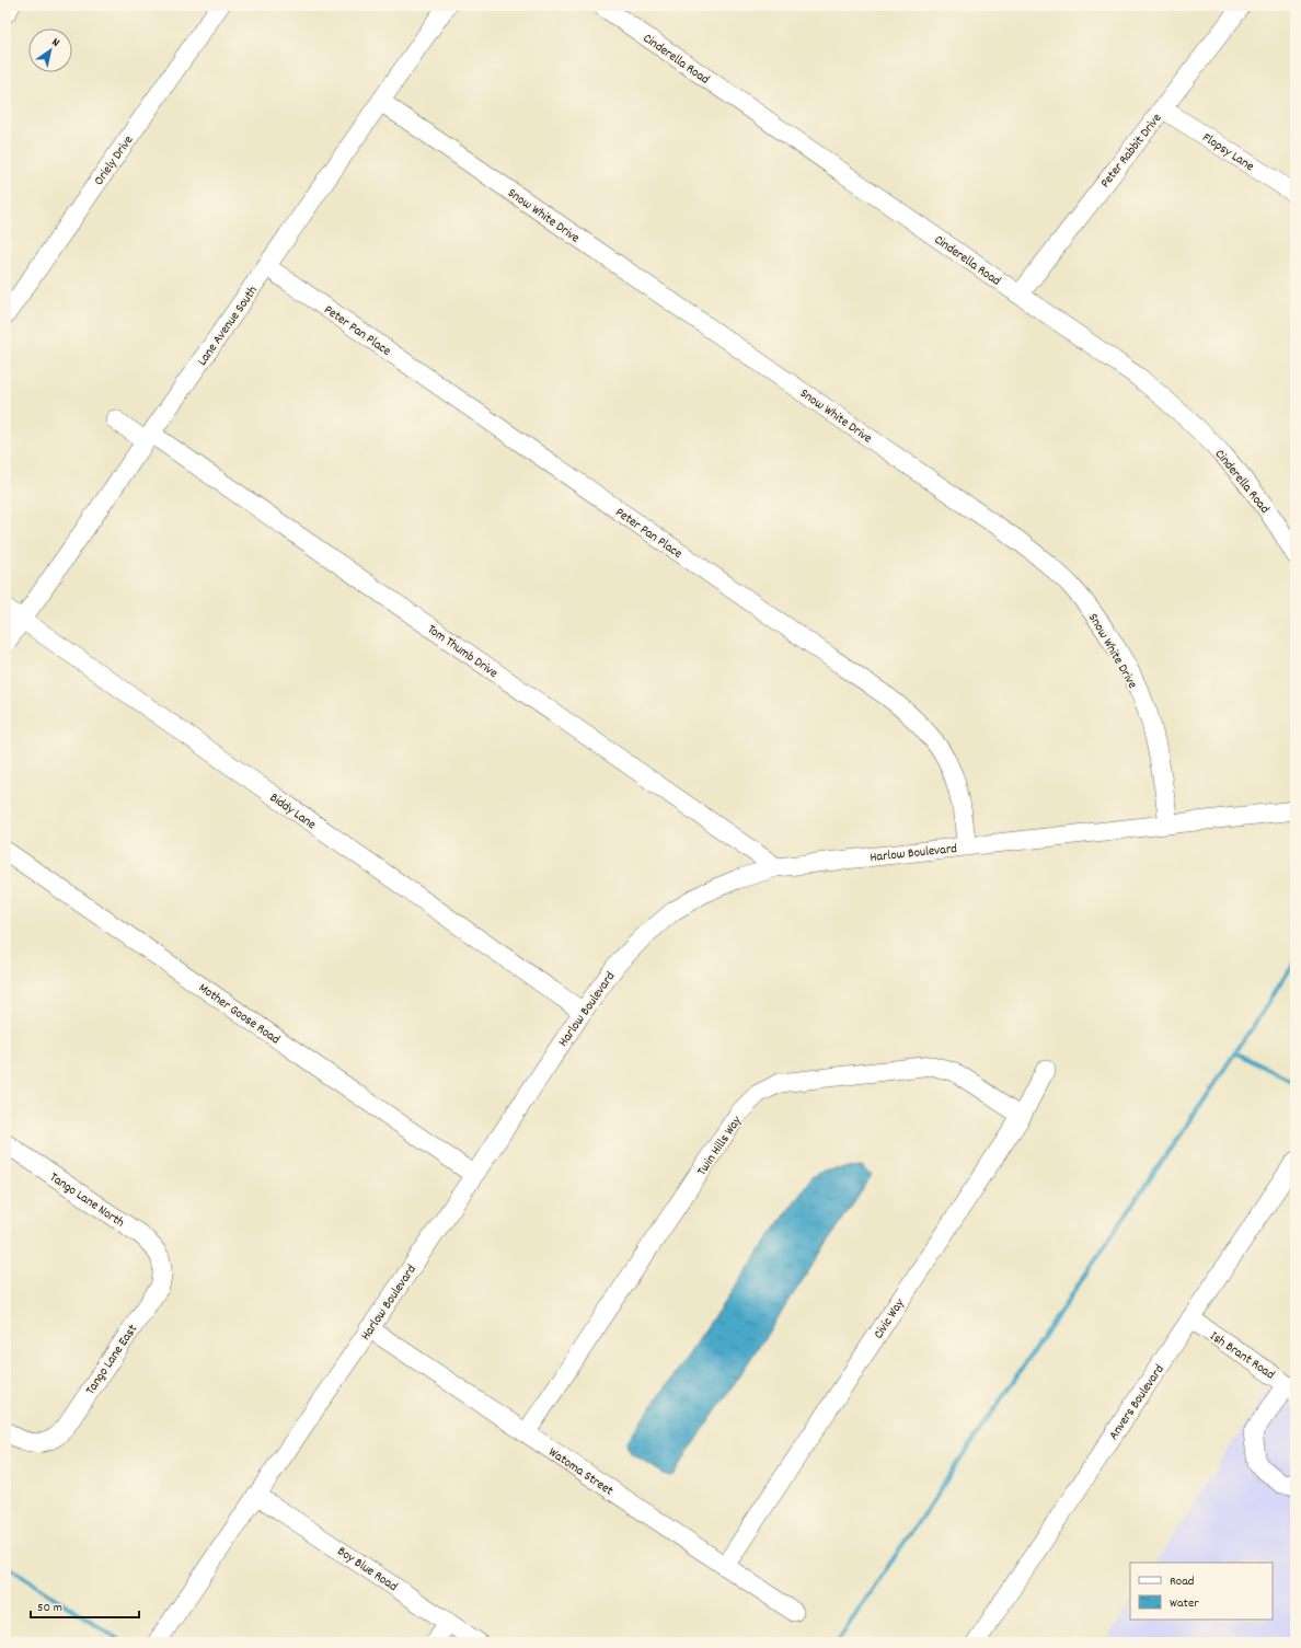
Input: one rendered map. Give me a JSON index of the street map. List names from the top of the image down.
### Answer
{
  "streets": {
    "street": [
      "Cinderella Road",
      "Peter Rabbit Drive",
      "Flopsy Lane",
      "Oriely Drive",
      "Snow White Drive",
      "Lane Avenue South",
      "Peter Pan Place",
      "Tom Thumb Drive",
      "Biddy Lane",
      "Harlow Boulevard",
      "Mother Goose Road",
      "Twin Hills Way",
      "Tango Lane North",
      "Civic Way",
      "Ish Brant Road",
      "Tango Lane East",
      "Anvers Boulevard",
      "Watoma Street",
      "Boy Blue Road"
    ]
  },
  "crossings": [
    ["Cinderella Road", "Peter Rabbit Drive"],
    ["Peter Rabbit Drive", "Flopsy Lane"],
    ["Snow White Drive", "Lane Avenue South"],
    ["Snow White Drive", "Harlow Boulevard"],
    ["Lane Avenue South", "Peter Pan Place"],
    ["Lane Avenue South", "Tom Thumb Drive"],
    ["Lane Avenue South", "Biddy Lane"],
    ["Peter Pan Place", "Harlow Boulevard"],
    ["Tom Thumb Drive", "Harlow Boulevard"],
    ["Biddy Lane", "Harlow Boulevard"],
    ["Harlow Boulevard", "Mother Goose Road"],
    ["Harlow Boulevard", "Watoma Street"],
    ["Harlow Boulevard", "Boy Blue Road"],
    ["Twin Hills Way", "Civic Way"],
    ["Twin Hills Way", "Watoma Street"],
    ["Tango Lane North", "Tango Lane East"],
    ["Civic Way", "Watoma Street"],
    ["Ish Brant Road", "Anvers Boulevard"]
  ],
  "legend": ["Road", "Water"],
  "scale_bar": "50 m",
  "north": "top right"
}
